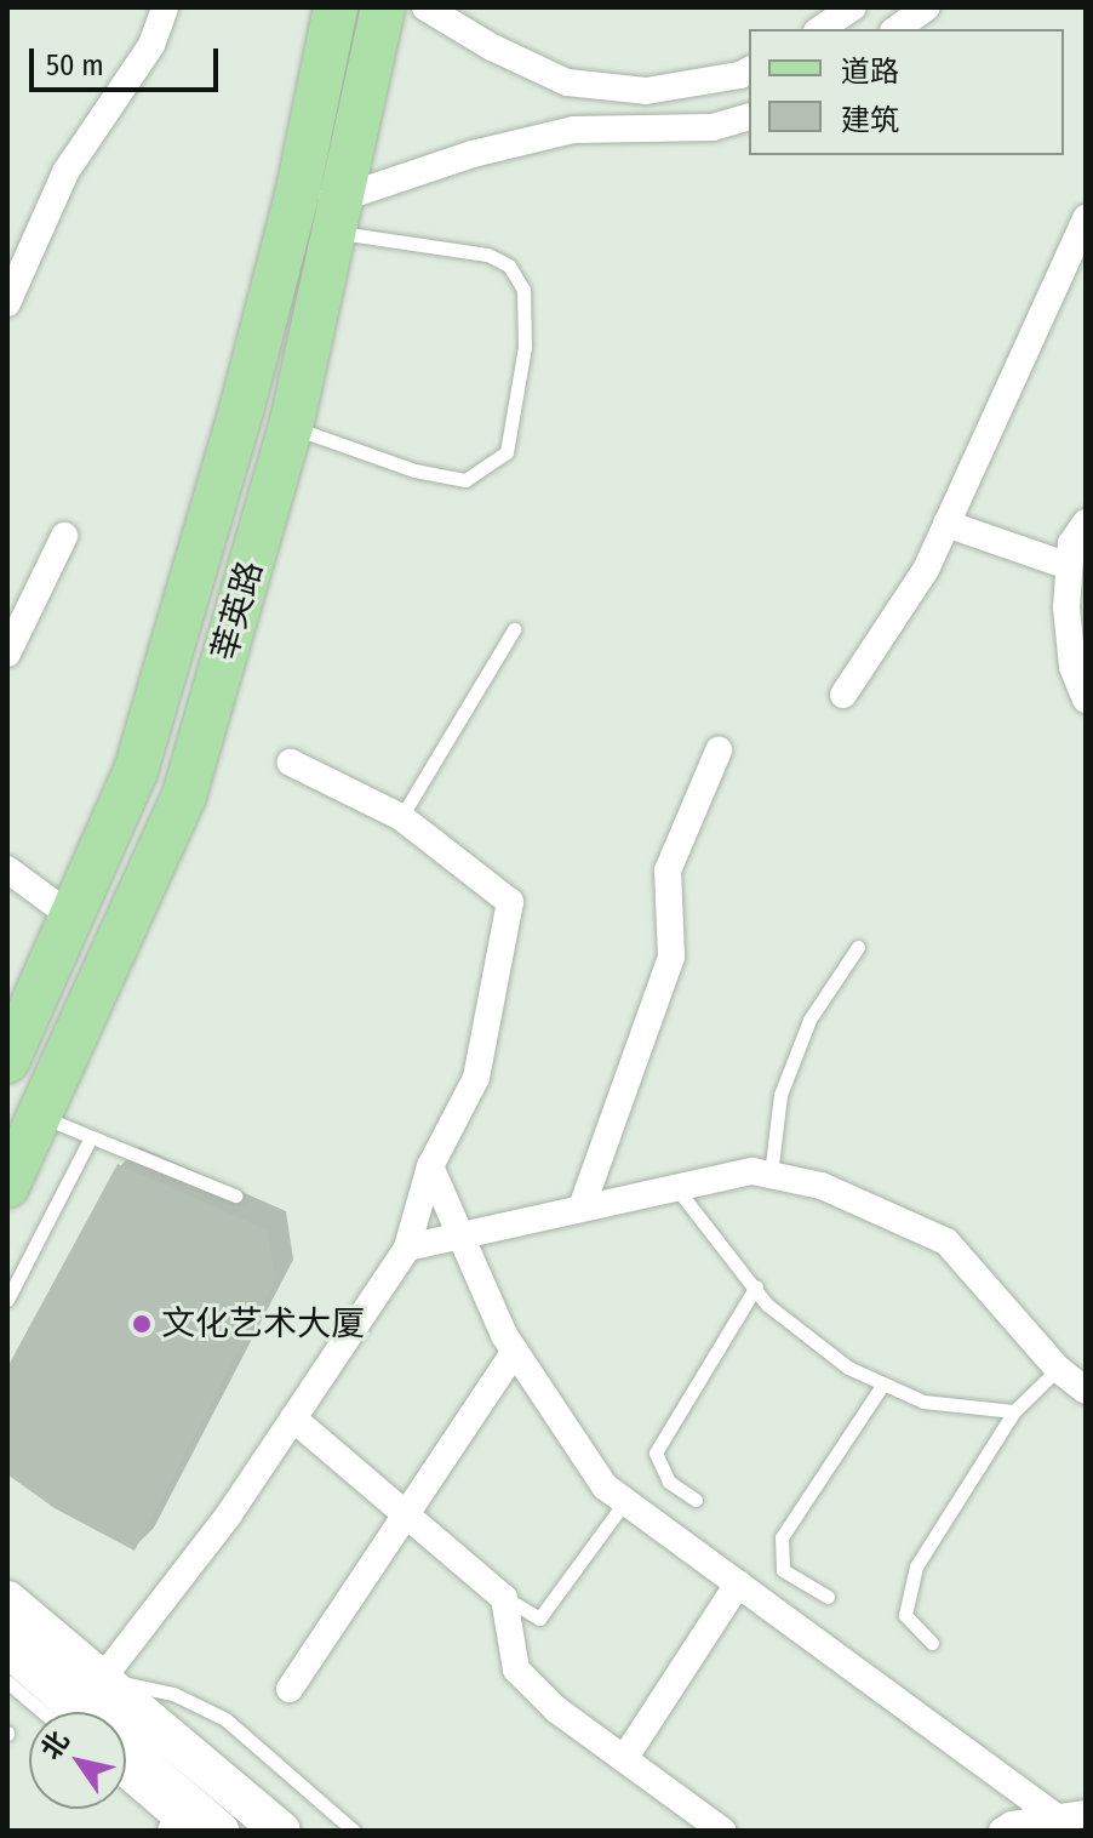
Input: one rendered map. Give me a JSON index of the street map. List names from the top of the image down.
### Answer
{
  "streets": {
    "main road": ["莘英路"]
  },
  "places": ["文化艺术大厦"],
  "legend": ["道路", "建筑"],
  "scale_bar": "50 m",
  "north": "top left"
}
